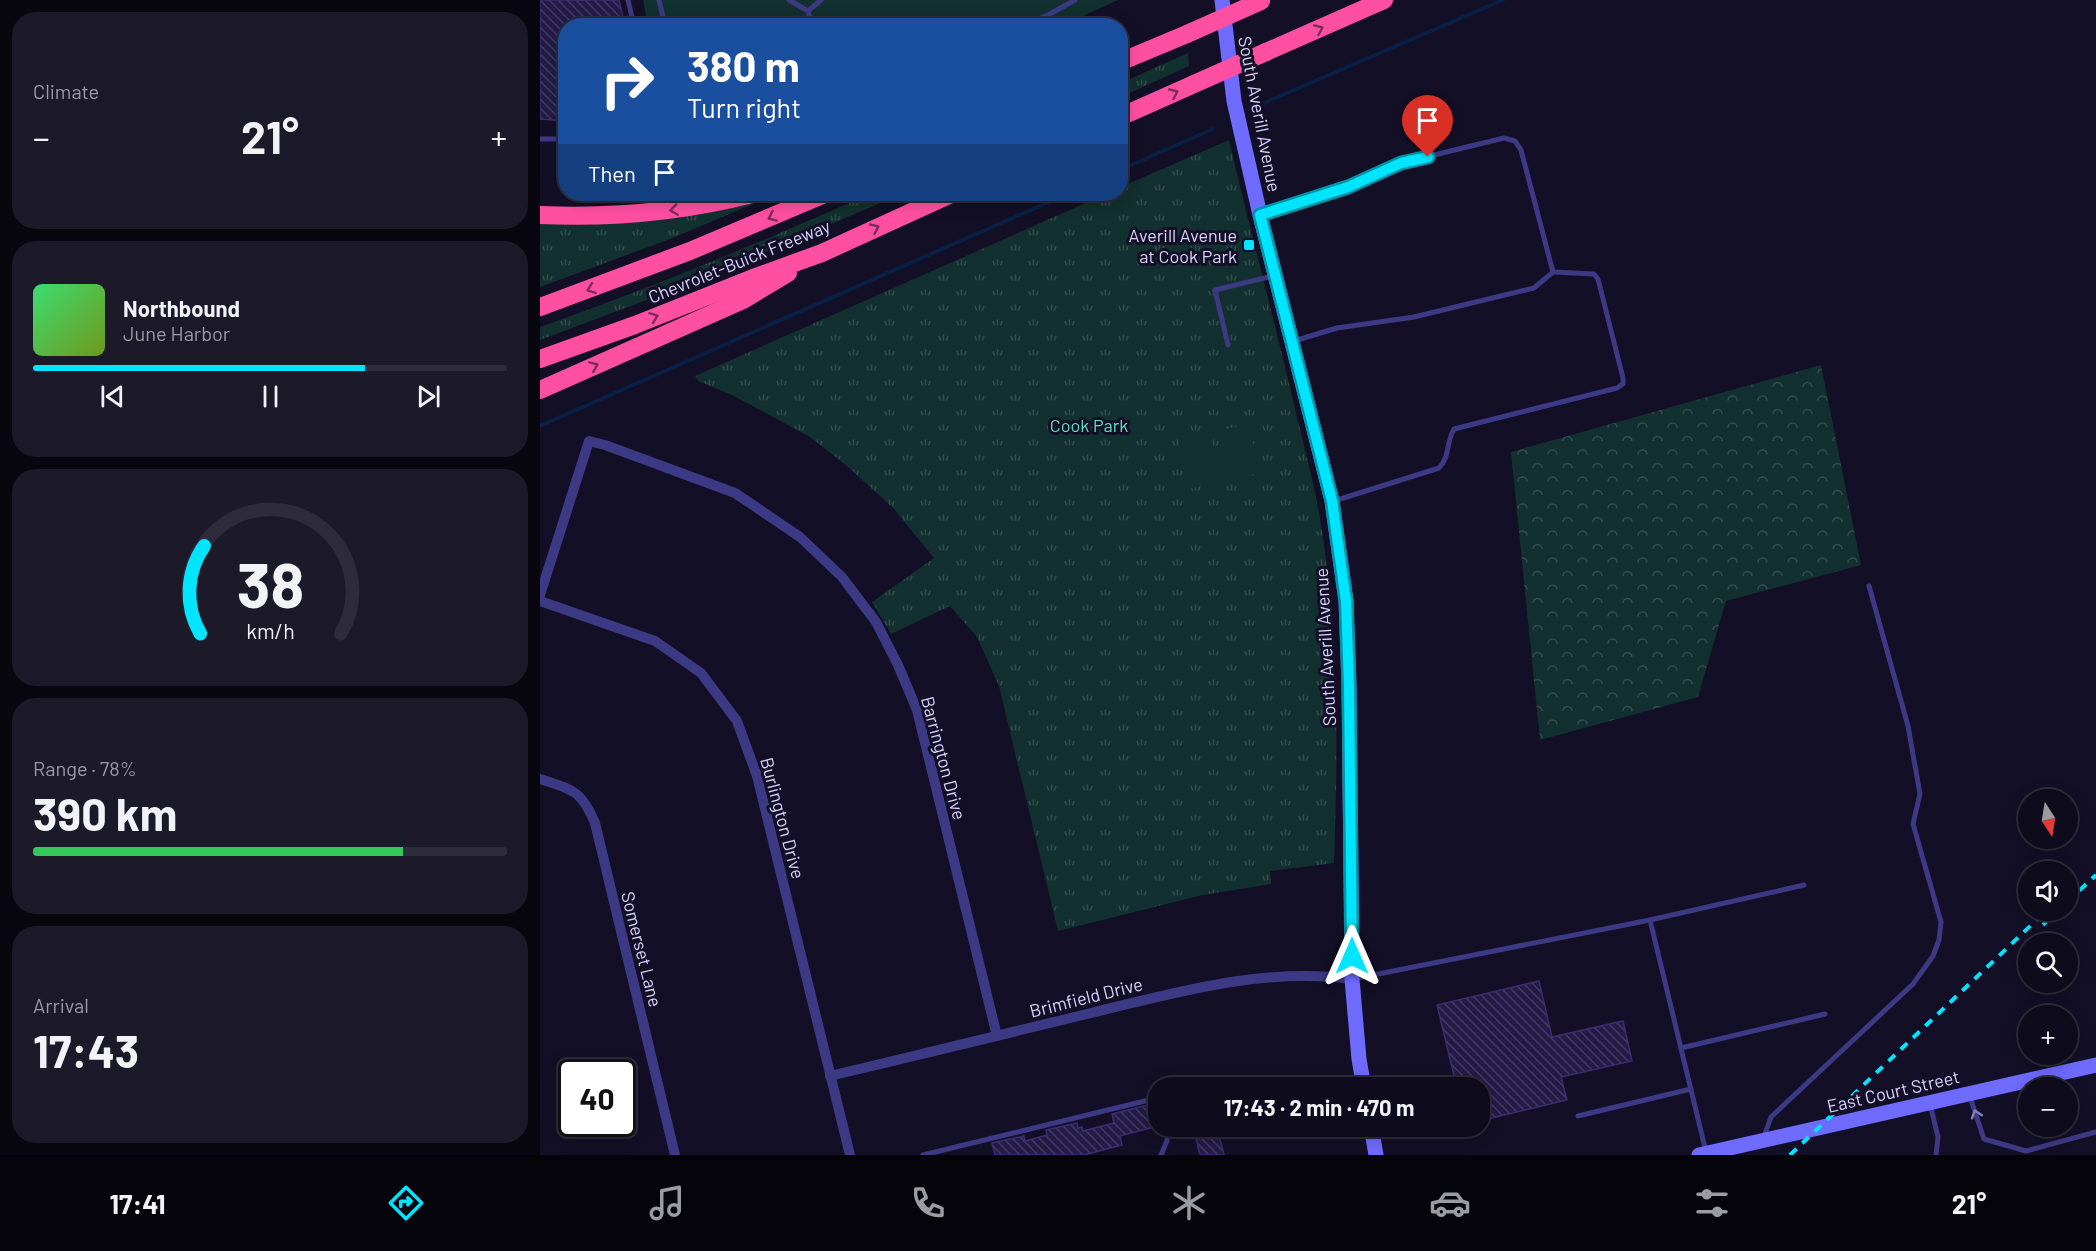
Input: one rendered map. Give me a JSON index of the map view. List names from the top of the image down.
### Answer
{
  "streets": {
    "highway": ["Chevrolet-Buick Freeway"],
    "street": [
      "South Averill Avenue",
      "Barrington Drive",
      "Burlington Drive",
      "Somerset Lane",
      "Brimfield Drive",
      "East Court Street"
    ]
  },
  "crossings": [
    ["South Averill Avenue", "Brimfield Drive"],
    ["Barrington Drive", "Brimfield Drive"],
    ["Burlington Drive", "Brimfield Drive"]
  ],
  "parks": ["Cook Park"],
  "places": {
    "transit": ["Averill Avenue at Cook Park"]
  },
  "north": "bottom",
  "page": {
    "tile": [
      "Climate",
      ["Range · 78%", "390 km"],
      ["Arrival", "17:43"]
    ],
    "turn": ["380 m", "Turn right"],
    "heat": ["−", "21°", "+"],
    "then": "Then",
    "song": ["Northbound", "June Harbor"],
    "map_buttons": ["+", "−"],
    "limit": "40",
    "trip": "17:43 · 2 min · 470 m",
    "tabs": ["17:41", "21°"],
    "gauge": ["38", "km/h"]
  }
}
